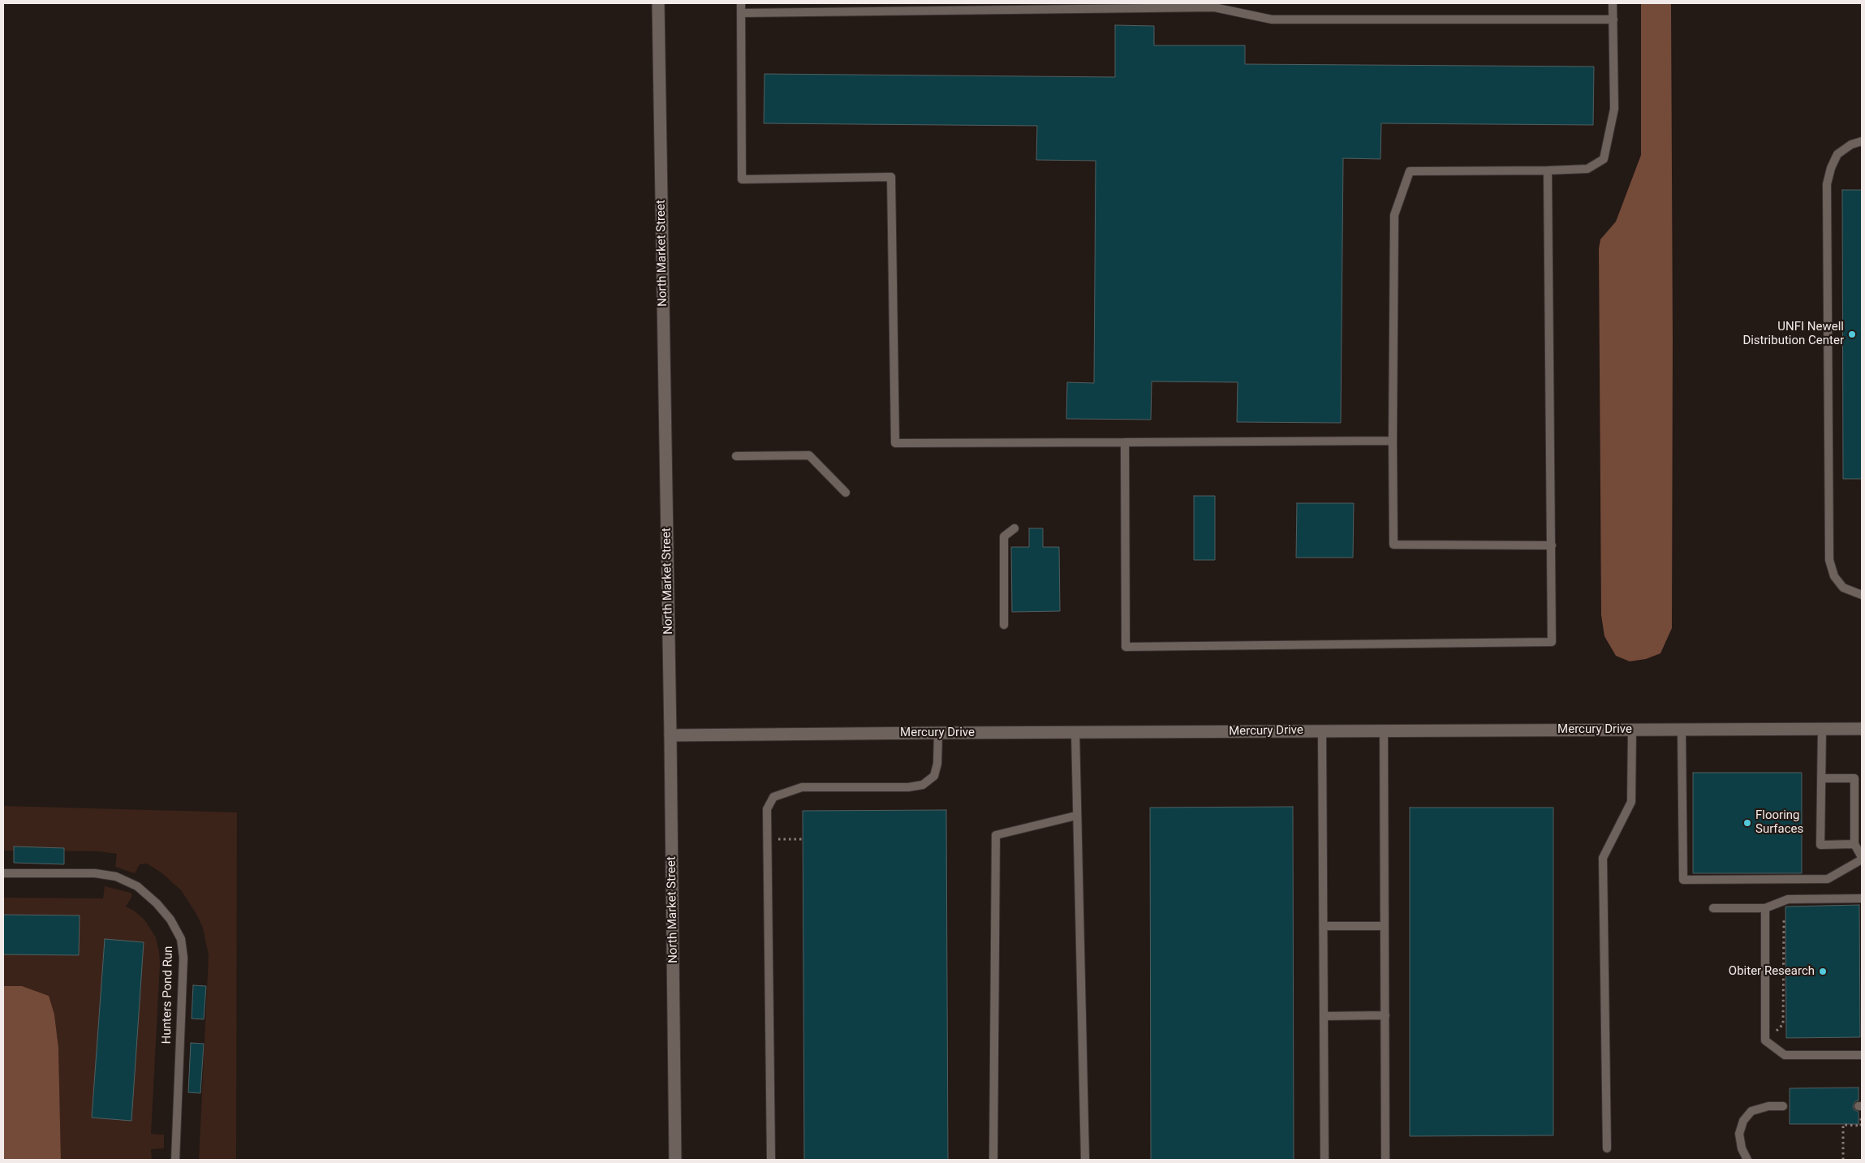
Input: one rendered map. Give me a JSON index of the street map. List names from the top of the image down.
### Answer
{
  "streets": {
    "street": ["North Market Street", "Mercury Drive"],
    "lane": ["Hunters Pond Run"]
  },
  "crossings": [
    ["North Market Street", "Mercury Drive"]
  ],
  "places": ["UNFI Newell Distribution Center", "Flooring Surfaces", "Obiter Research"]
}
